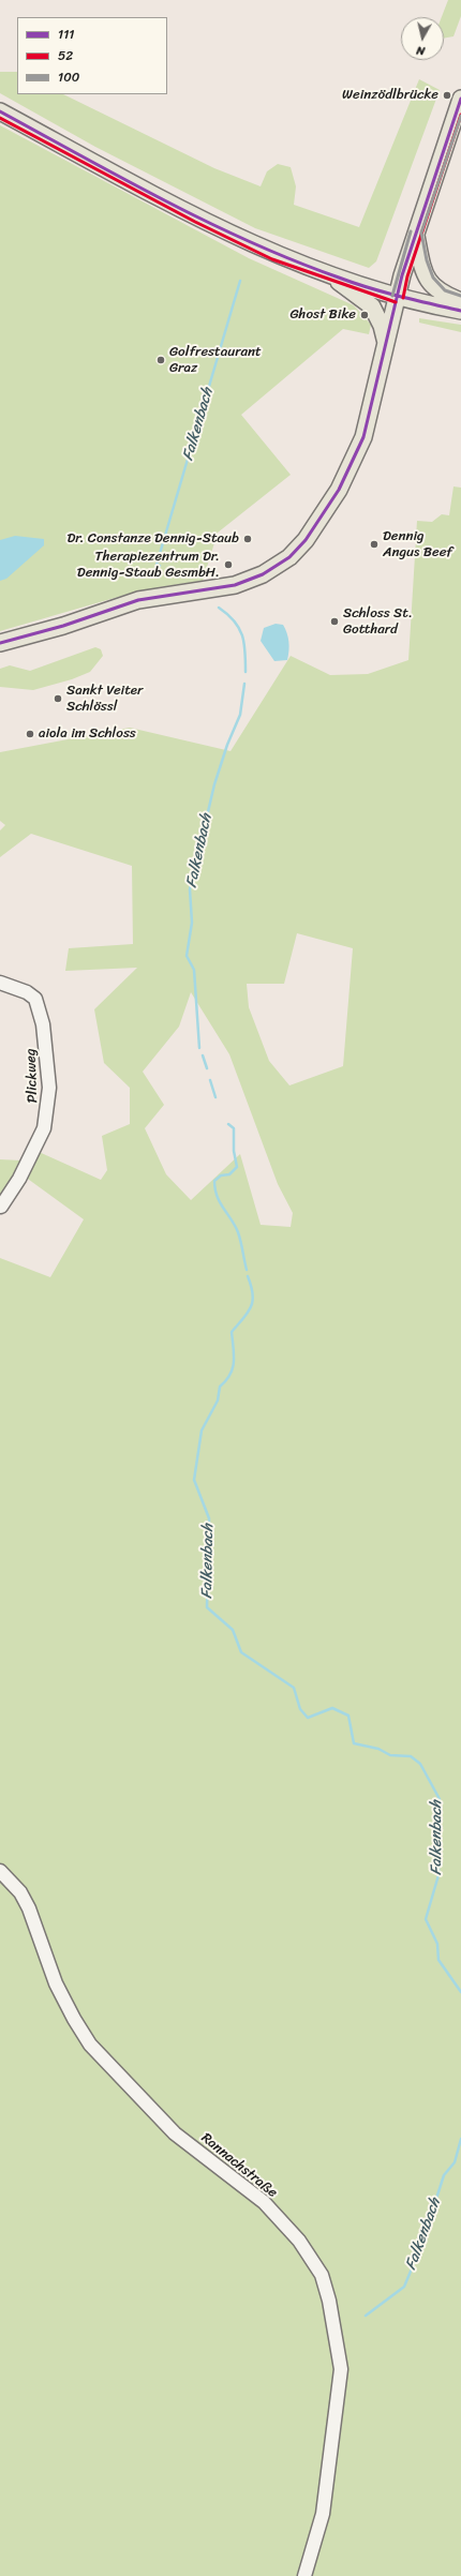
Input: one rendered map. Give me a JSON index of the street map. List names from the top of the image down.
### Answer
{
  "streets": {
    "street": ["Plickweg", "Rannachstraße"]
  },
  "water": ["Falkenbach"],
  "places": [
    "Weinzödlbrücke",
    "Ghost Bike",
    "Golfrestaurant Graz",
    "Dr. Constanze Dennig-Staub",
    "Dennig Angus Beef",
    "Therapiezentrum Dr. Dennig-Staub GesmbH.",
    "Schloss St. Gotthard",
    "Sankt Veiter Schlössl",
    "aiola im Schloss"
  ],
  "lines": ["transit line 111", "transit line 52", "transit line 100"],
  "legend": ["111", "52", "100"],
  "north": "bottom"
}
